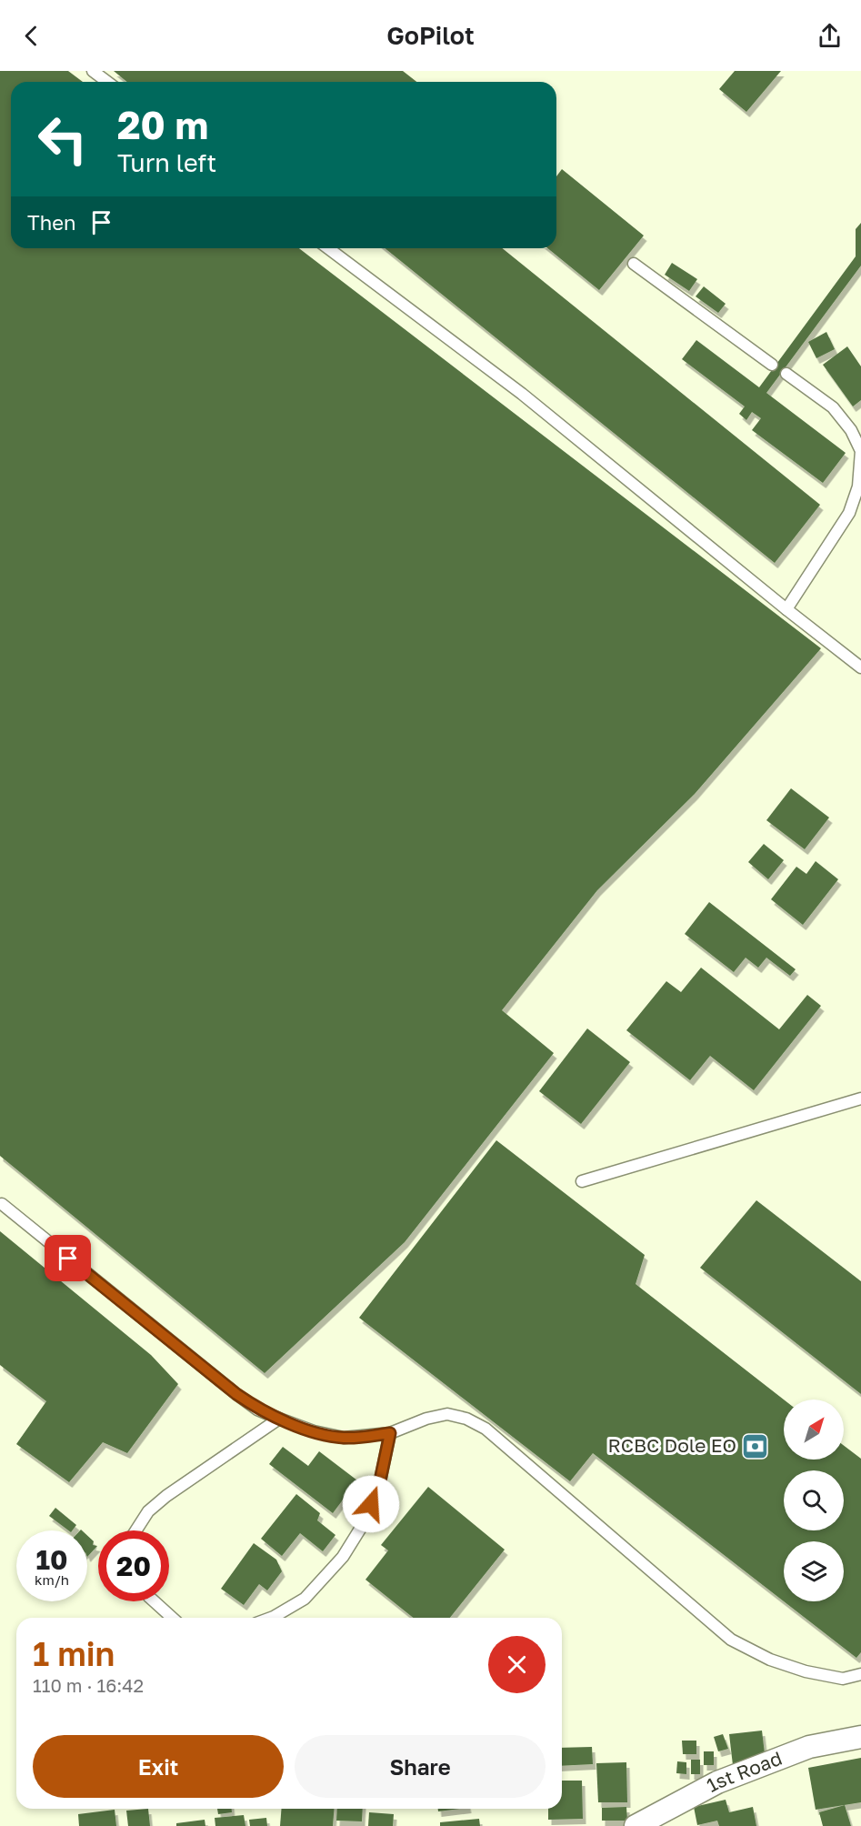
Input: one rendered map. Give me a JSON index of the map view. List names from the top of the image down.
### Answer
{
  "streets": {
    "street": ["1st Road"]
  },
  "places": {
    "bank": ["RCBC Dole EO"]
  },
  "north": "top right",
  "page": {
    "header": "GoPilot",
    "turn": ["20 m", "Turn left"],
    "then": "Then",
    "speed": "10 km/h",
    "limit": "20",
    "heading": ["1 min", "110 m · 16:42"],
    "buttons": ["Exit", "Share"]
  }
}
